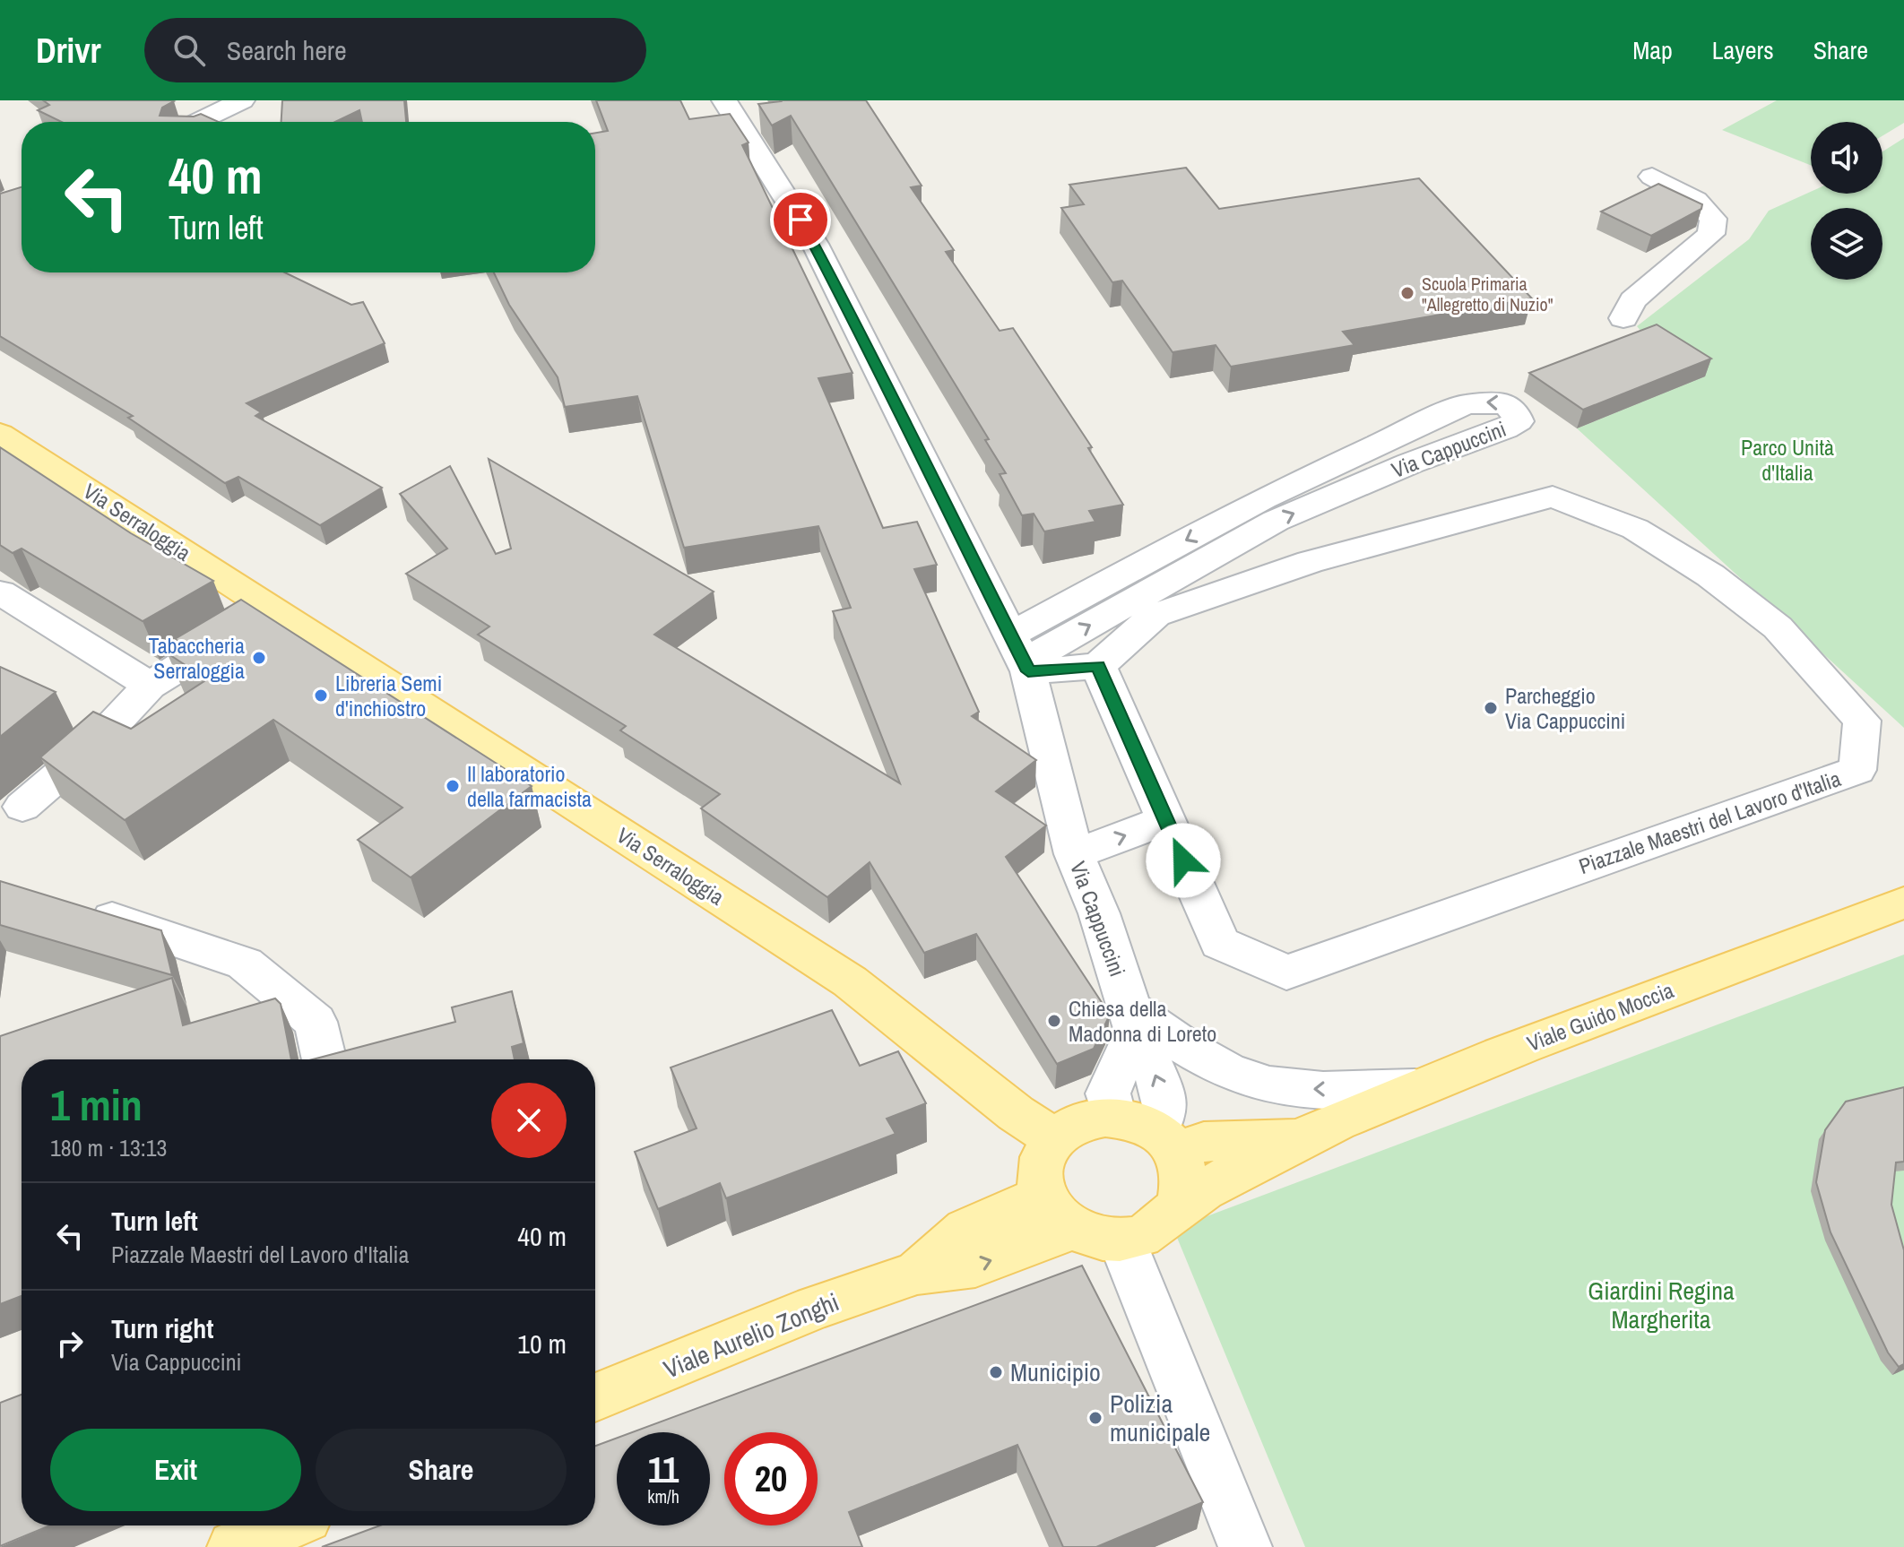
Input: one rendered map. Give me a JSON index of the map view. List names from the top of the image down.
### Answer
{
  "streets": {
    "main road": ["Via Serraloggia", "Viale Guido Moccia", "Viale Aurelio Zonghi"],
    "street": ["Via Cappuccini", "Piazzale Maestri del Lavoro d'Italia"]
  },
  "crossings": [
    ["Via Cappuccini", "Via Serraloggia"],
    ["Via Cappuccini", "Viale Guido Moccia"],
    ["Via Cappuccini", "Viale Aurelio Zonghi"],
    ["Via Serraloggia", "Viale Guido Moccia"],
    ["Via Serraloggia", "Viale Aurelio Zonghi"],
    ["Viale Guido Moccia", "Viale Aurelio Zonghi"]
  ],
  "parks": ["Parco Unità d'Italia", "Giardini Regina Margherita"],
  "places": [
    "Scuola Primaria \"Allegretto di Nuzio\"",
    "Tabaccheria Serraloggia",
    "Libreria Semi d'inchiostro",
    "Parcheggio Via Cappuccini",
    "Il laboratorio della farmacista",
    "Chiesa della Madonna di Loreto",
    "Municipio",
    "Polizia municipale"
  ],
  "page": {
    "header": "Drivr",
    "search": "Search here",
    "nav": ["Map", "Layers", "Share"],
    "turn": ["40 m", "Turn left"],
    "heading": ["1 min", "180 m · 13:13"],
    "list": [
      {
        "name": "Turn left",
        "note": "Piazzale Maestri del Lavoro d'Italia",
        "value": "40 m"
      },
      {
        "name": "Turn right",
        "note": "Via Cappuccini",
        "value": "10 m"
      }
    ],
    "buttons": ["Exit", "Share"],
    "speed": "11 km/h",
    "limit": "20"
  }
}
